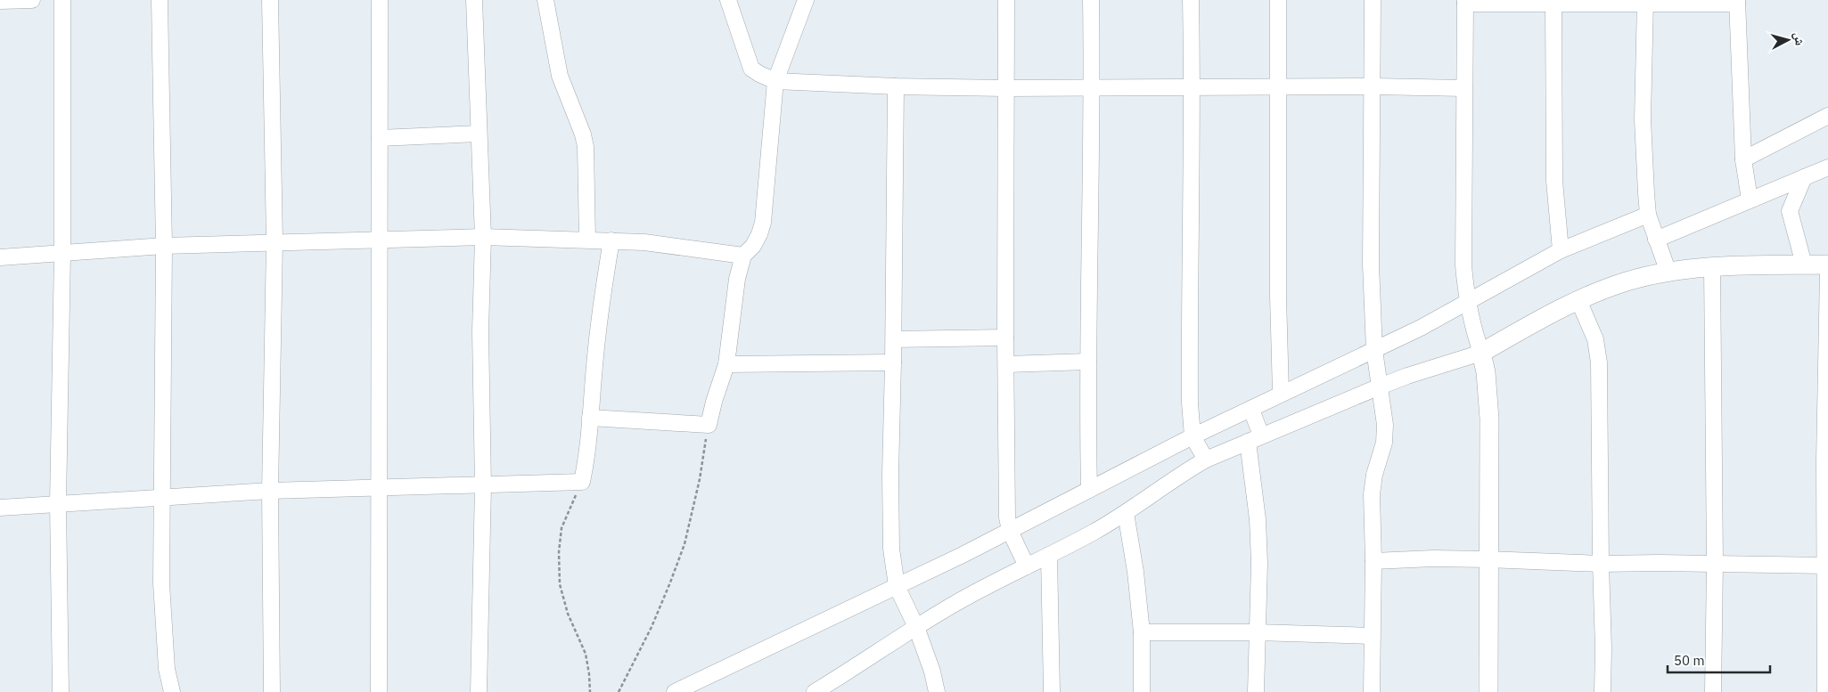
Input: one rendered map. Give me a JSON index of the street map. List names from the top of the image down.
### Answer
{
  "scale_bar": "50 m",
  "north": "right"
}
